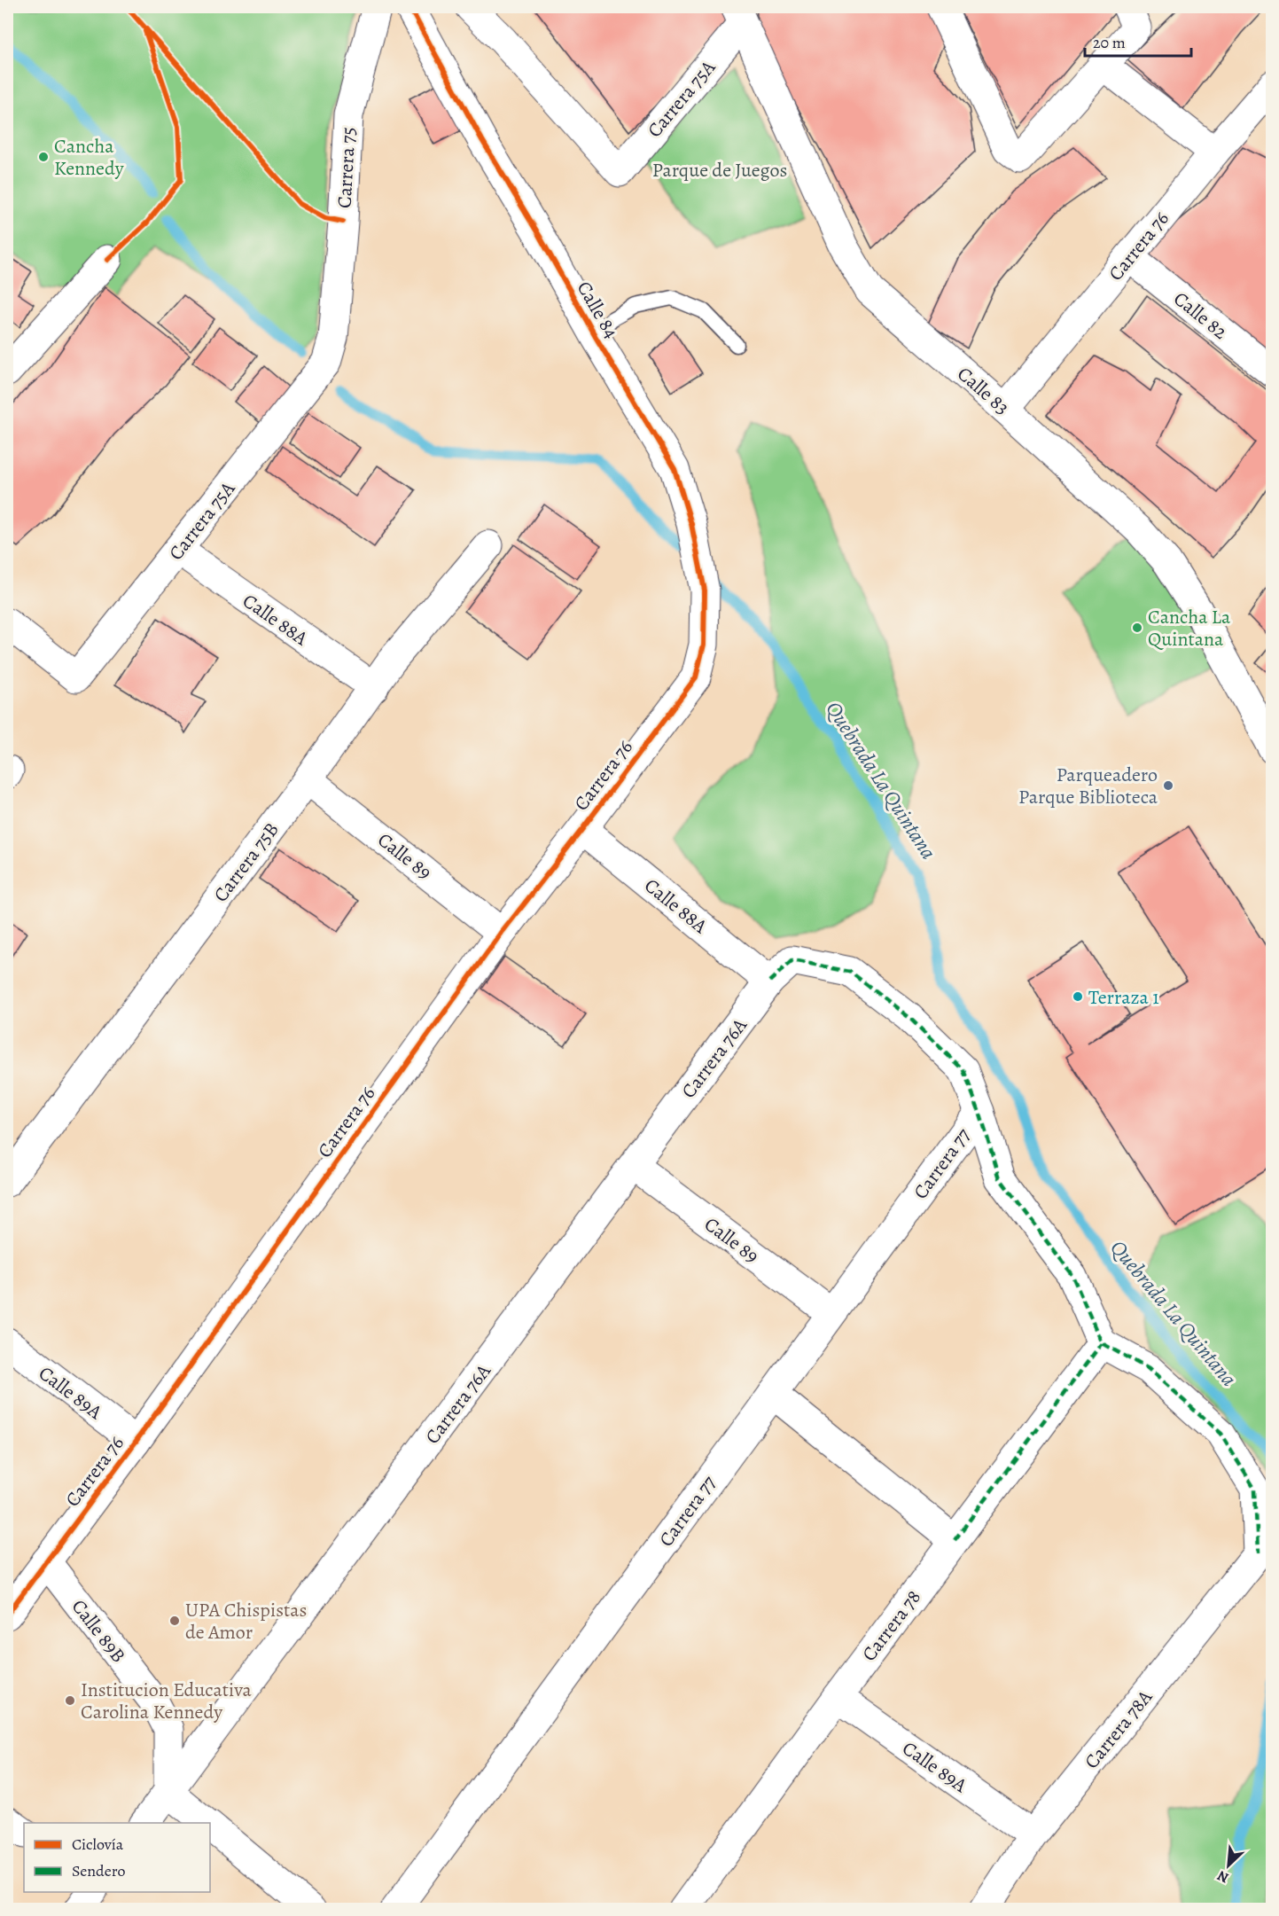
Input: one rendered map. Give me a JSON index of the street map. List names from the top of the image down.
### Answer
{
  "streets": {
    "street": [
      "Carrera 75A",
      "Carrera 75",
      "Carrera 76",
      "Calle 84",
      "Calle 82",
      "Calle 83",
      "Calle 88A",
      "Calle 89",
      "Carrera 75B",
      "Carrera 76A",
      "Carrera 77",
      "Calle 89A",
      "Carrera 78",
      "Calle 89B",
      "Carrera 78A"
    ]
  },
  "crossings": [
    ["Carrera 75A", "Carrera 75"],
    ["Carrera 75A", "Calle 83"],
    ["Carrera 75A", "Calle 88A"],
    ["Carrera 76", "Calle 84"],
    ["Carrera 76", "Calle 82"],
    ["Carrera 76", "Calle 83"],
    ["Carrera 76", "Calle 88A"],
    ["Carrera 76", "Calle 89"],
    ["Carrera 76", "Calle 89A"],
    ["Carrera 76", "Calle 89B"],
    ["Calle 88A", "Carrera 75B"],
    ["Calle 88A", "Carrera 76A"],
    ["Calle 89", "Carrera 75B"],
    ["Calle 89", "Carrera 76A"],
    ["Calle 89", "Carrera 77"],
    ["Carrera 76A", "Carrera 77"],
    ["Carrera 76A", "Calle 89B"],
    ["Calle 89A", "Carrera 78"],
    ["Calle 89A", "Carrera 78A"],
    ["Carrera 78", "Carrera 78A"]
  ],
  "water": ["Quebrada La Quintana"],
  "parks": ["Parque de Juegos"],
  "places": [
    "Cancha Kennedy",
    "Cancha La Quintana",
    "Parqueadero Parque Biblioteca",
    "Terraza 1",
    "UPA Chispistas de Amor",
    "Institucion Educativa Carolina Kennedy"
  ],
  "legend": ["Ciclovía", "Sendero"],
  "scale_bar": "20 m",
  "north": "bottom left"
}
